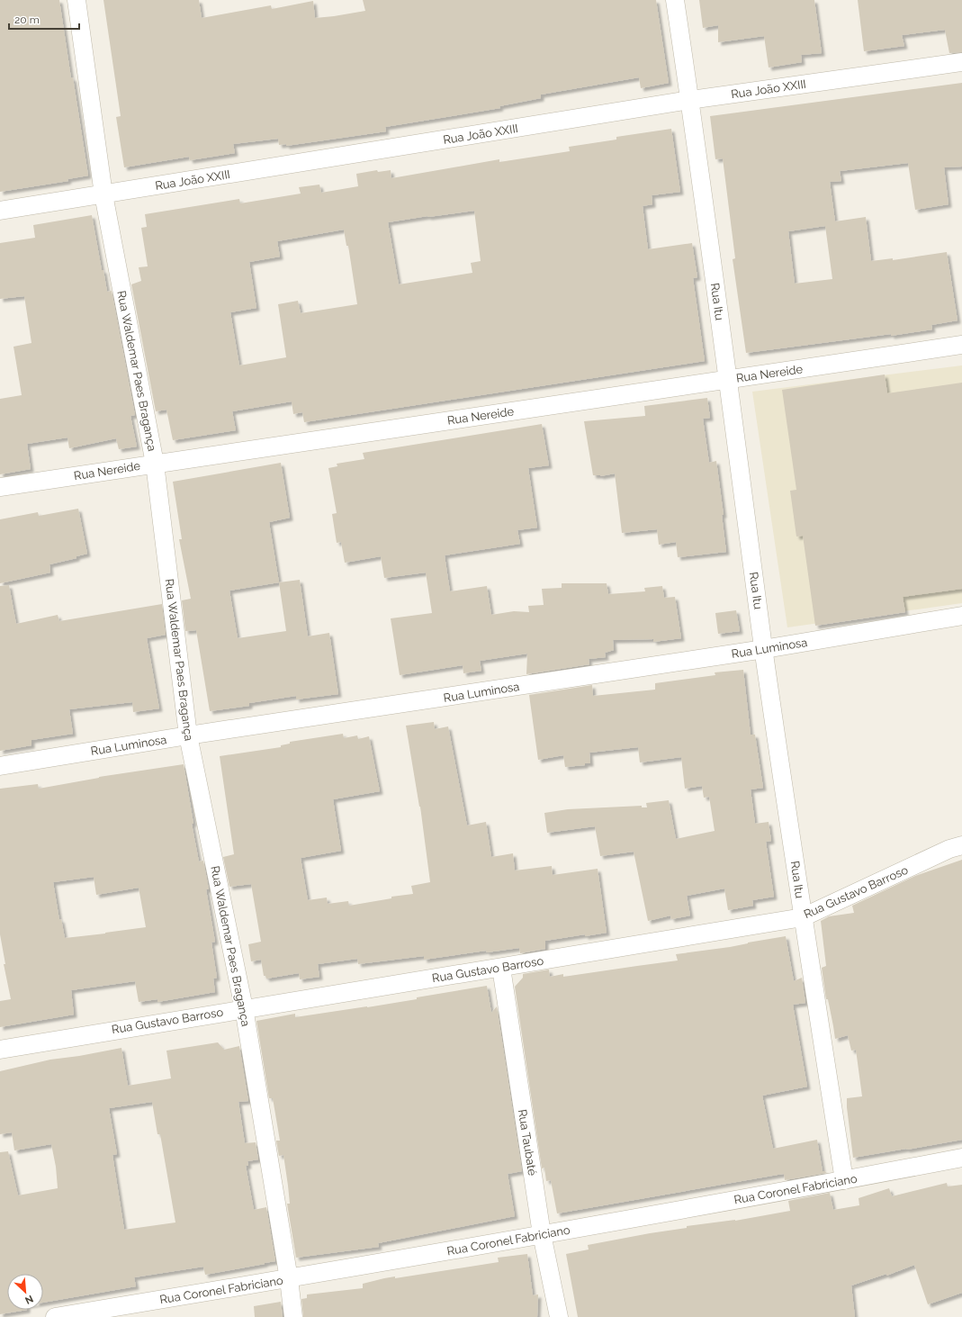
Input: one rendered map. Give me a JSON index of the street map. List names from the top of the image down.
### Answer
{
  "streets": {
    "street": [
      "Rua João XXIII",
      "Rua Itu",
      "Rua Waldemar Paes Bragança",
      "Rua Nereide",
      "Rua Luminosa",
      "Rua Gustavo Barroso",
      "Rua Taubaté",
      "Rua Coronel Fabriciano"
    ]
  },
  "crossings": [
    ["Rua João XXIII", "Rua Itu"],
    ["Rua João XXIII", "Rua Waldemar Paes Bragança"],
    ["Rua Itu", "Rua Nereide"],
    ["Rua Itu", "Rua Luminosa"],
    ["Rua Itu", "Rua Gustavo Barroso"],
    ["Rua Itu", "Rua Coronel Fabriciano"],
    ["Rua Waldemar Paes Bragança", "Rua Nereide"],
    ["Rua Waldemar Paes Bragança", "Rua Luminosa"],
    ["Rua Waldemar Paes Bragança", "Rua Gustavo Barroso"],
    ["Rua Waldemar Paes Bragança", "Rua Coronel Fabriciano"],
    ["Rua Gustavo Barroso", "Rua Taubaté"],
    ["Rua Taubaté", "Rua Coronel Fabriciano"]
  ],
  "scale_bar": "20 m",
  "north": "bottom right"
}
